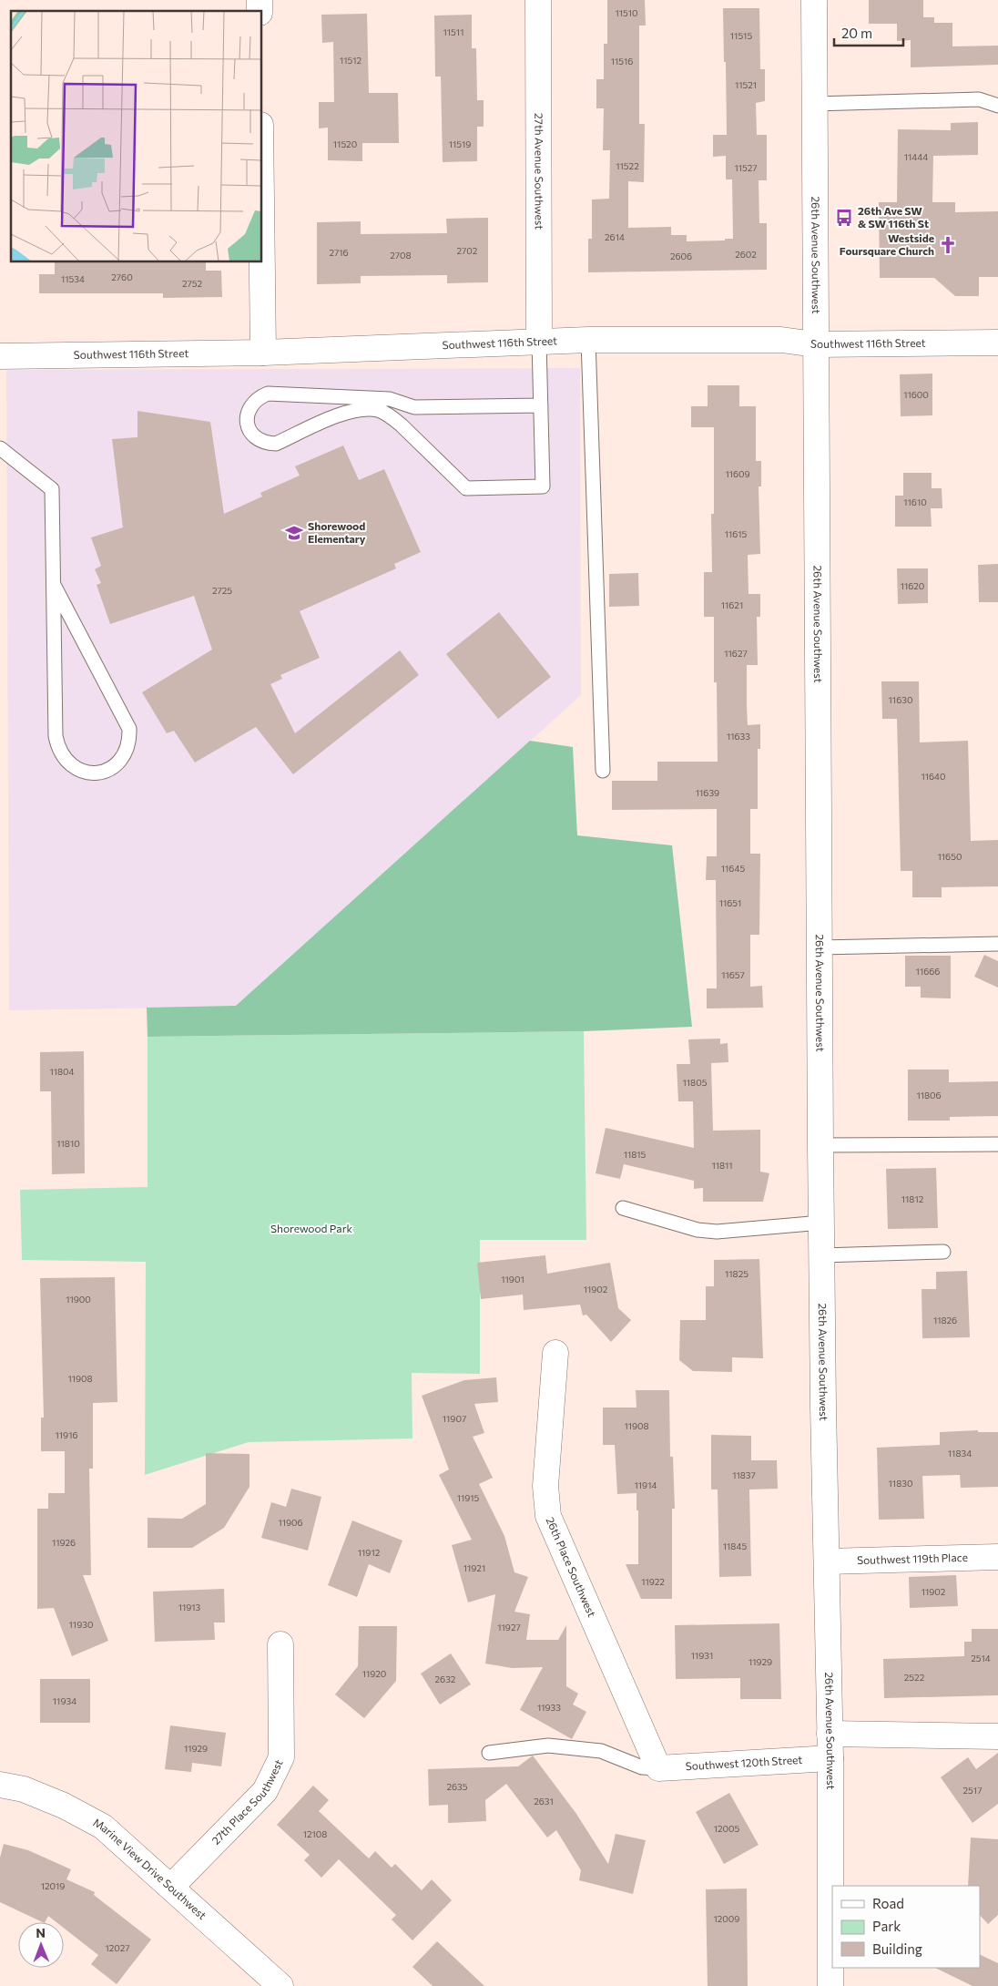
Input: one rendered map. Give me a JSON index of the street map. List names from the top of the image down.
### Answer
{
  "streets": {
    "street": [
      "27th Avenue Southwest",
      "26th Avenue Southwest",
      "Southwest 116th Street",
      "Southwest 119th Place",
      "26th Place Southwest",
      "Southwest 120th Street",
      "27th Place Southwest",
      "Marine View Drive Southwest"
    ]
  },
  "crossings": [
    ["27th Avenue Southwest", "Southwest 116th Street"],
    ["26th Avenue Southwest", "Southwest 116th Street"],
    ["26th Avenue Southwest", "Southwest 119th Place"],
    ["26th Avenue Southwest", "Southwest 120th Street"],
    ["26th Place Southwest", "Southwest 120th Street"],
    ["27th Place Southwest", "Marine View Drive Southwest"]
  ],
  "parks": ["Shorewood Park"],
  "places": {
    "bus stop": ["26th Ave SW & SW 116th St"],
    "church": ["Westside Foursquare Church"],
    "school or university": ["Shorewood Elementary"]
  },
  "house_numbers": [
    "11510",
    "11511",
    "11515",
    "11512",
    "11516",
    "11521",
    "11520",
    "11519",
    "11444",
    "11522",
    "11527",
    "2614",
    "2702",
    "2716",
    "2602",
    "2708",
    "2606",
    "2760",
    "11534",
    "2752",
    "11600",
    "11609",
    "11610",
    "11615",
    "11620",
    "2725",
    "11621",
    "11627",
    "11630",
    "11633",
    "11640",
    "11639",
    "11650",
    "11645",
    "11651",
    "11666",
    "11657",
    "11804",
    "11805",
    "11806",
    "11810",
    "11815",
    "11811",
    "11812",
    "11825",
    "11901",
    "11902",
    "11900",
    "11826",
    "11908",
    "11907",
    "11908",
    "11916",
    "11834",
    "11837",
    "11830",
    "11914",
    "11915",
    "11906",
    "11926",
    "11845",
    "11912",
    "11921",
    "11922",
    "11902",
    "11913",
    "11930",
    "11927",
    "11931",
    "2514",
    "11929",
    "11920",
    "2522",
    "2632",
    "11934",
    "11933",
    "11929",
    "2635",
    "2517",
    "2631",
    "12005",
    "12108",
    "12019",
    "12009",
    "12027"
  ],
  "legend": ["Road", "Park", "Building"],
  "scale_bar": "20 m",
  "north": "top"
}
